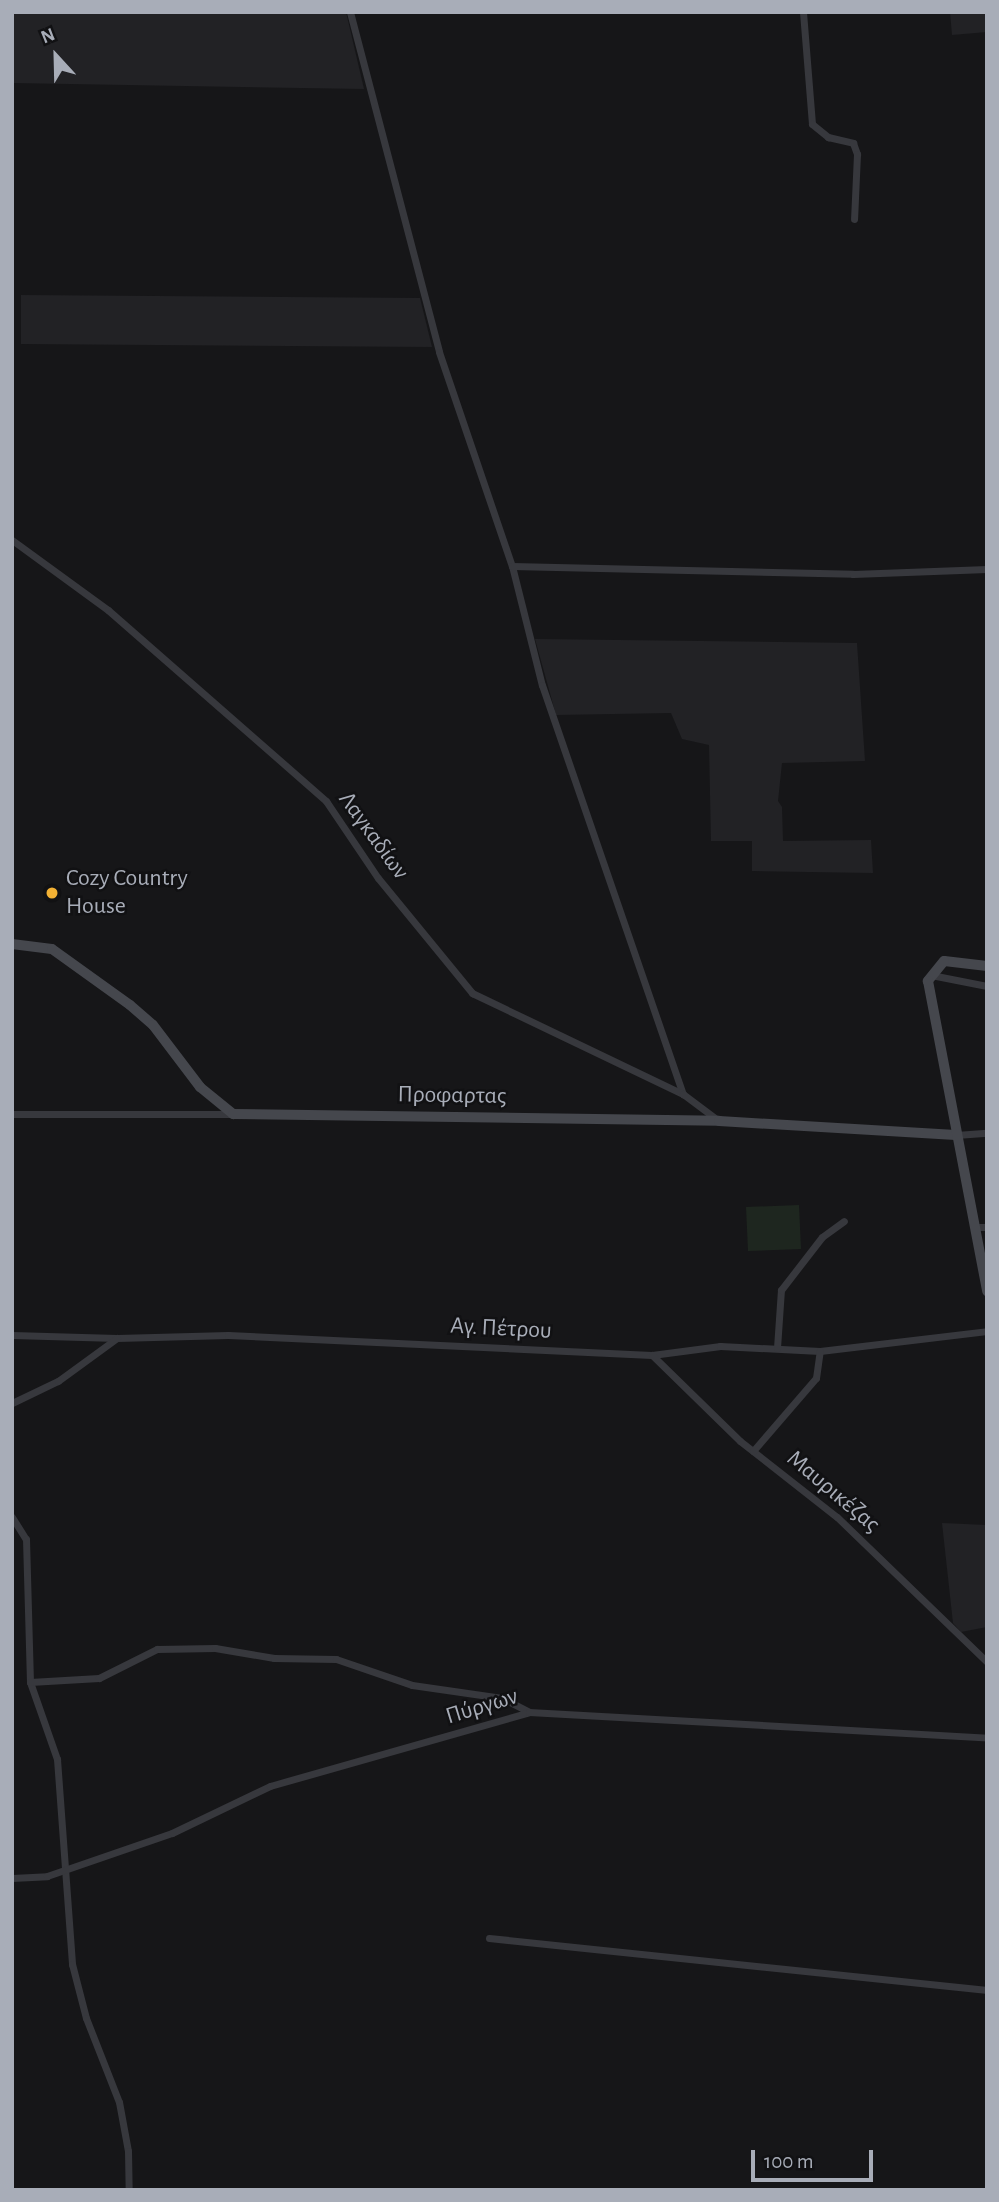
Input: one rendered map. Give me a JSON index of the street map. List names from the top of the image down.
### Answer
{
  "streets": {
    "street": [
      "Λαγκαδίων",
      "Προφαρτας",
      "Αγ. Πέτρου",
      "Μαυρικέζας",
      "Πύργων"
    ]
  },
  "crossings": [
    ["Λαγκαδίων", "Προφαρτας"],
    ["Αγ. Πέτρου", "Μαυρικέζας"]
  ],
  "places": ["Cozy Country House"],
  "scale_bar": "100 m",
  "north": "top"
}
